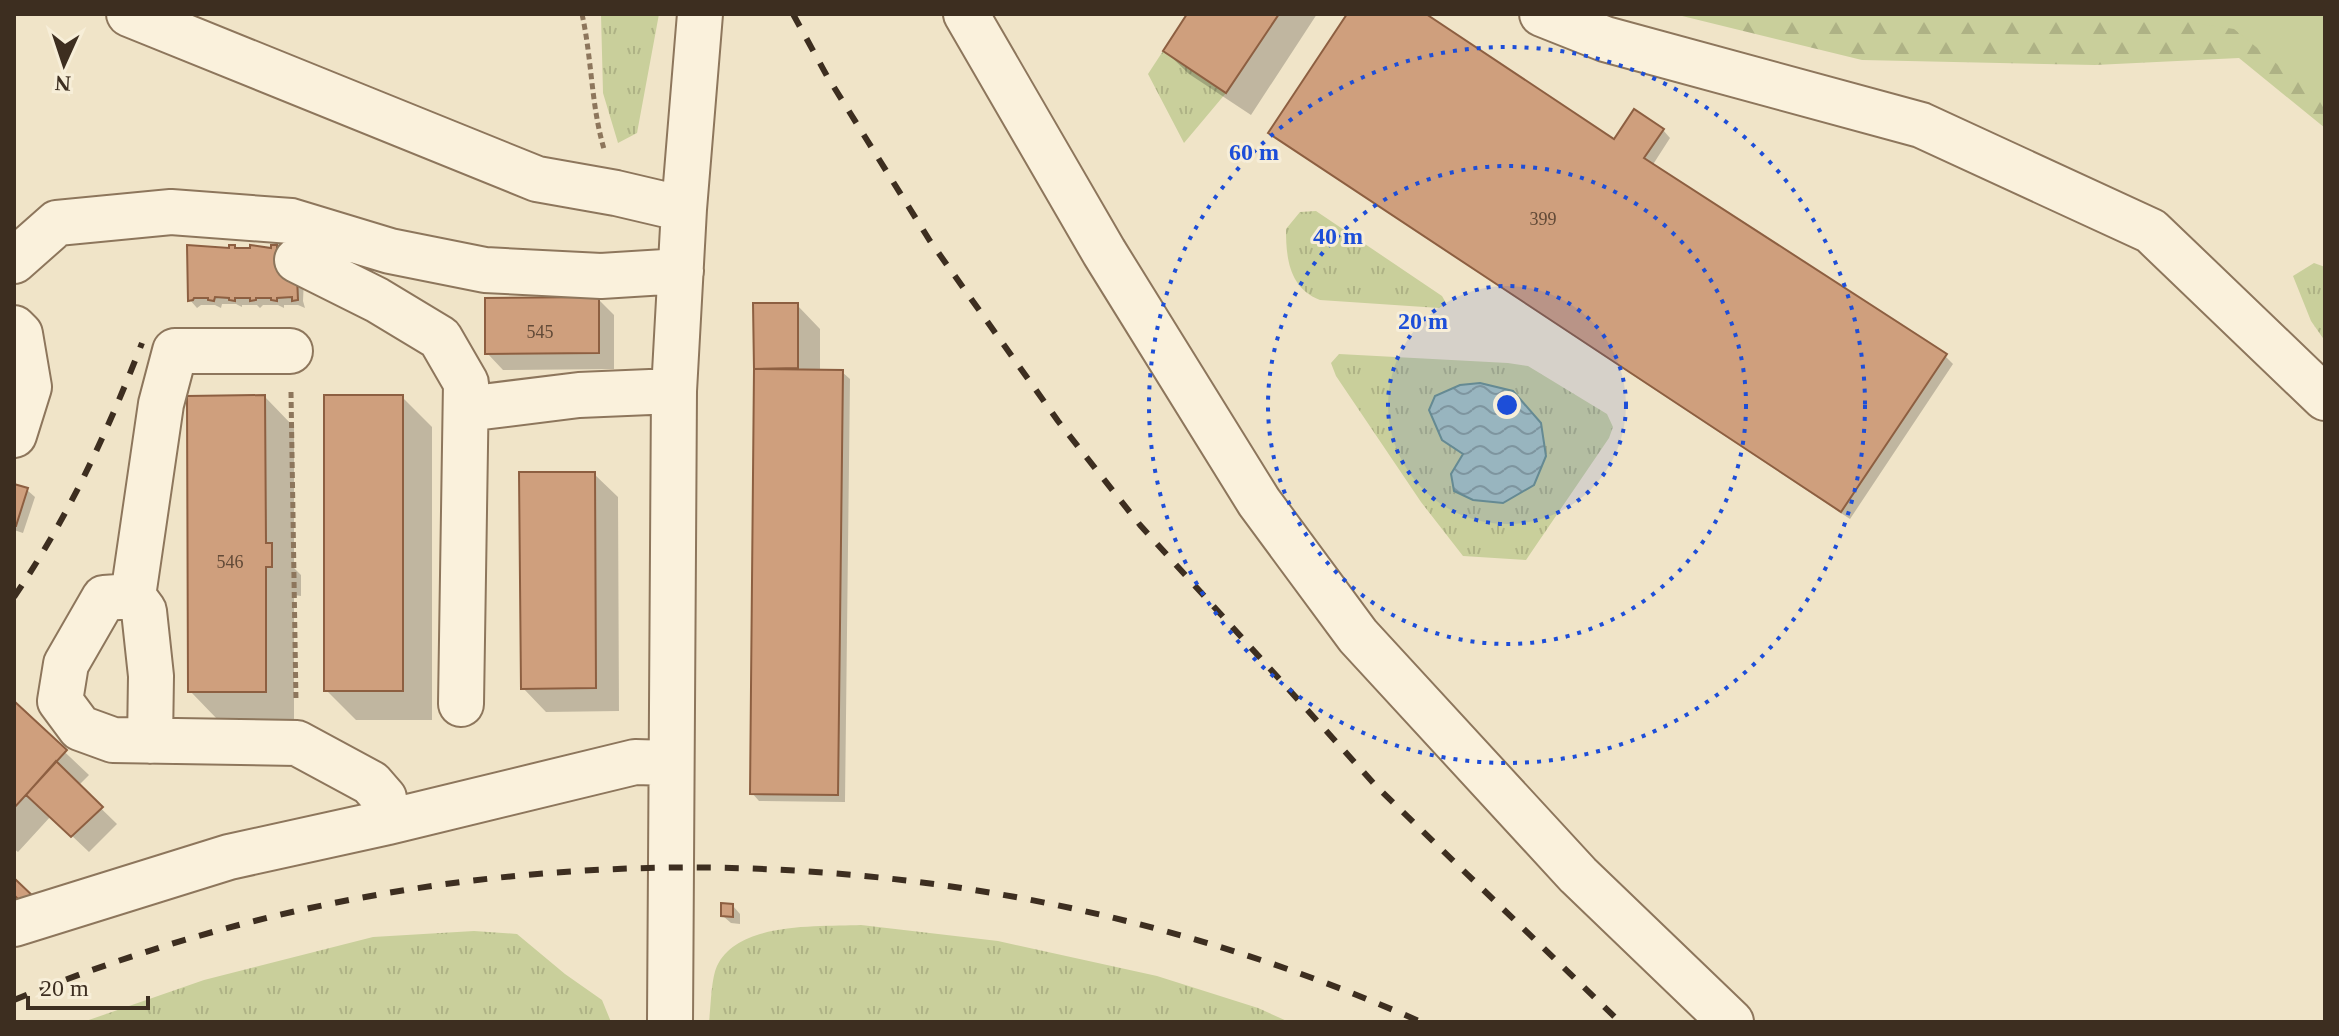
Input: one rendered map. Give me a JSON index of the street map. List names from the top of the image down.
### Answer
{
  "house_numbers": ["399", "545", "546"],
  "scale_bar": "20 m",
  "north": "bottom",
  "rings": ["60 m", "40 m", "20 m"]
}
